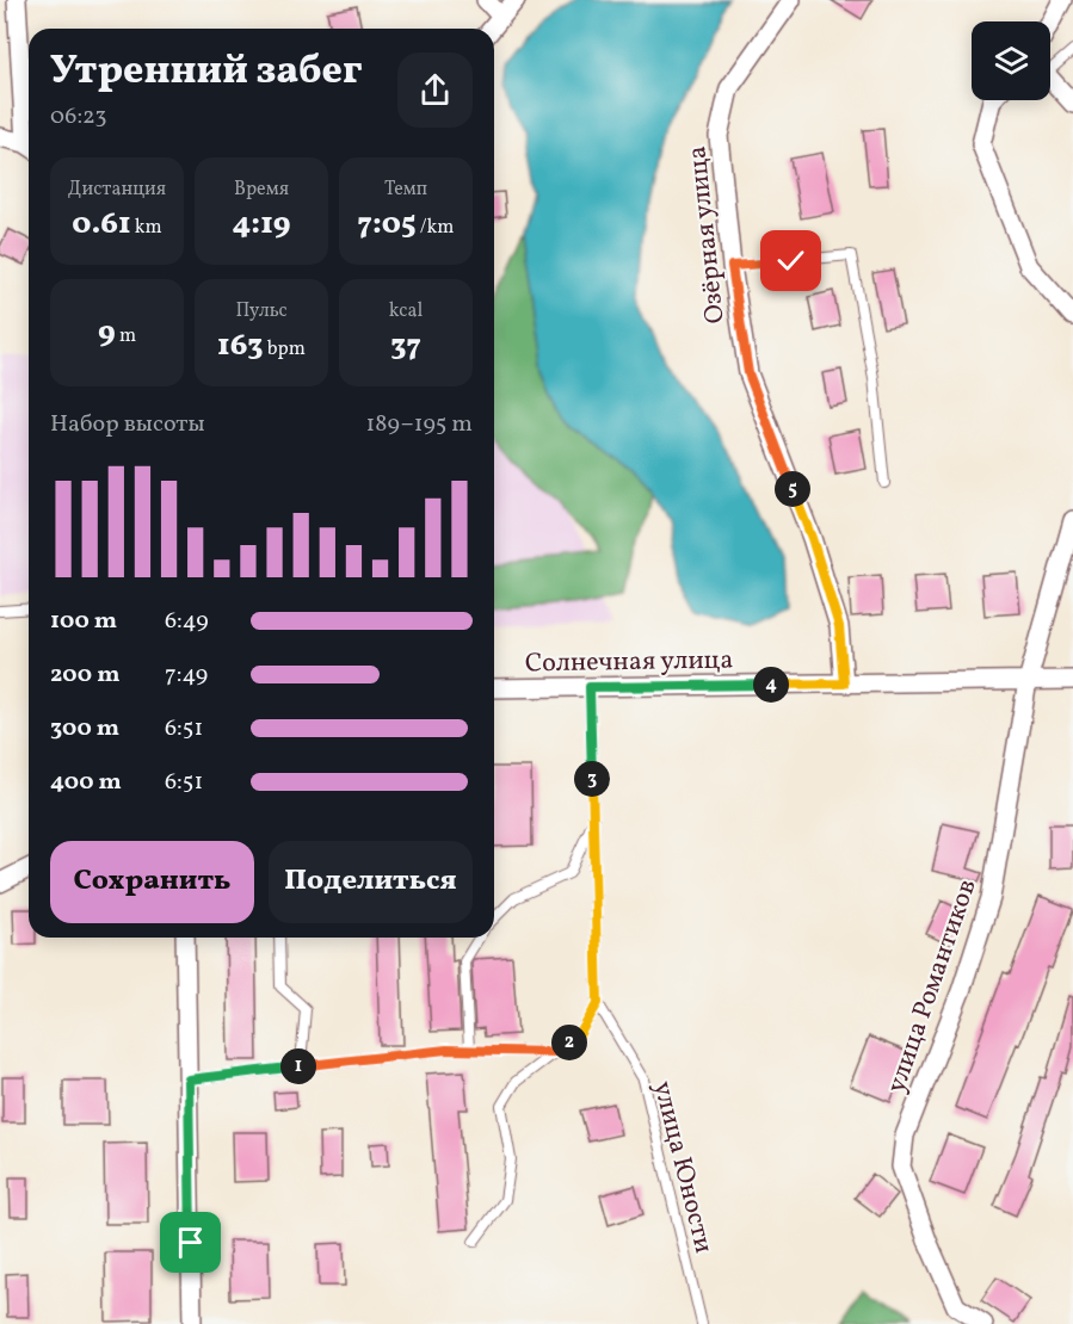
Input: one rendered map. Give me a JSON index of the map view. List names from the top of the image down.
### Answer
{
  "streets": {
    "street": ["Озёрная улица", "Солнечная улица", "улица Романтиков"],
    "lane": ["улица Юности"]
  },
  "crossings": [
    ["Озёрная улица", "Солнечная улица"],
    ["Солнечная улица", "улица Романтиков"],
    ["Солнечная улица", "улица Юности"]
  ],
  "page": {
    "heading": ["Утренний забег", "06:23"],
    "stats": [
      ["Дистанция", "0.61 km"],
      ["Время", "4:19"],
      ["Темп", "7:05 /km"],
      ["9 m"],
      ["Пульс", "163 bpm"],
      ["kcal", "37"]
    ],
    "chart": ["Набор высоты", "189–195 m"],
    "pins": [
      "5",
      "4",
      "3",
      "2",
      "1"
    ],
    "list": [
      {
        "name": "100 m",
        "note": "6:49"
      },
      {
        "name": "200 m",
        "note": "7:49"
      },
      {
        "name": "300 m",
        "note": "6:51"
      },
      {
        "name": "400 m",
        "note": "6:51"
      }
    ],
    "buttons": ["Сохранить", "Поделиться"]
  }
}
